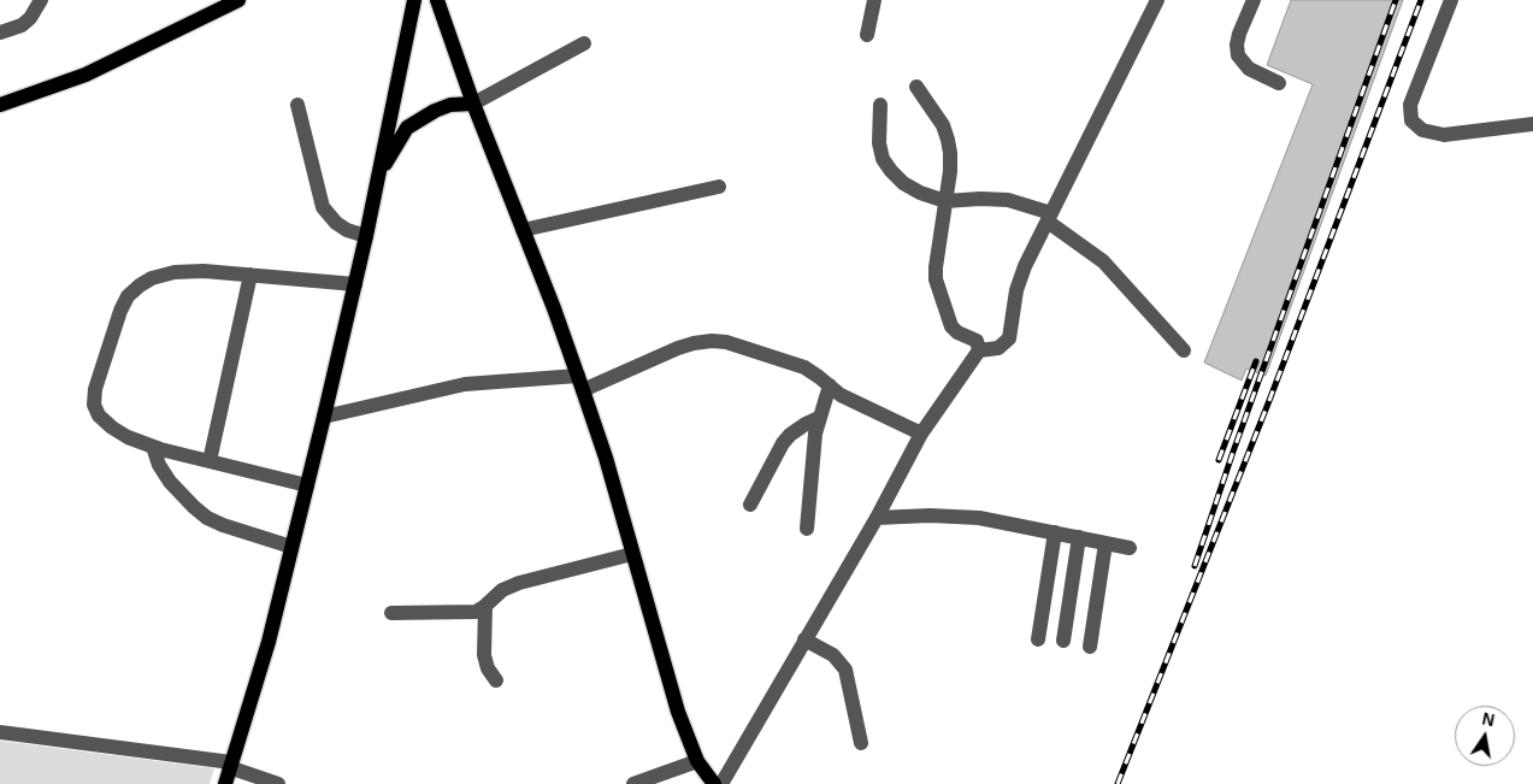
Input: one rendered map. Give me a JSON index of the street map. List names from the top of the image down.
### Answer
{
  "north": "top"
}
